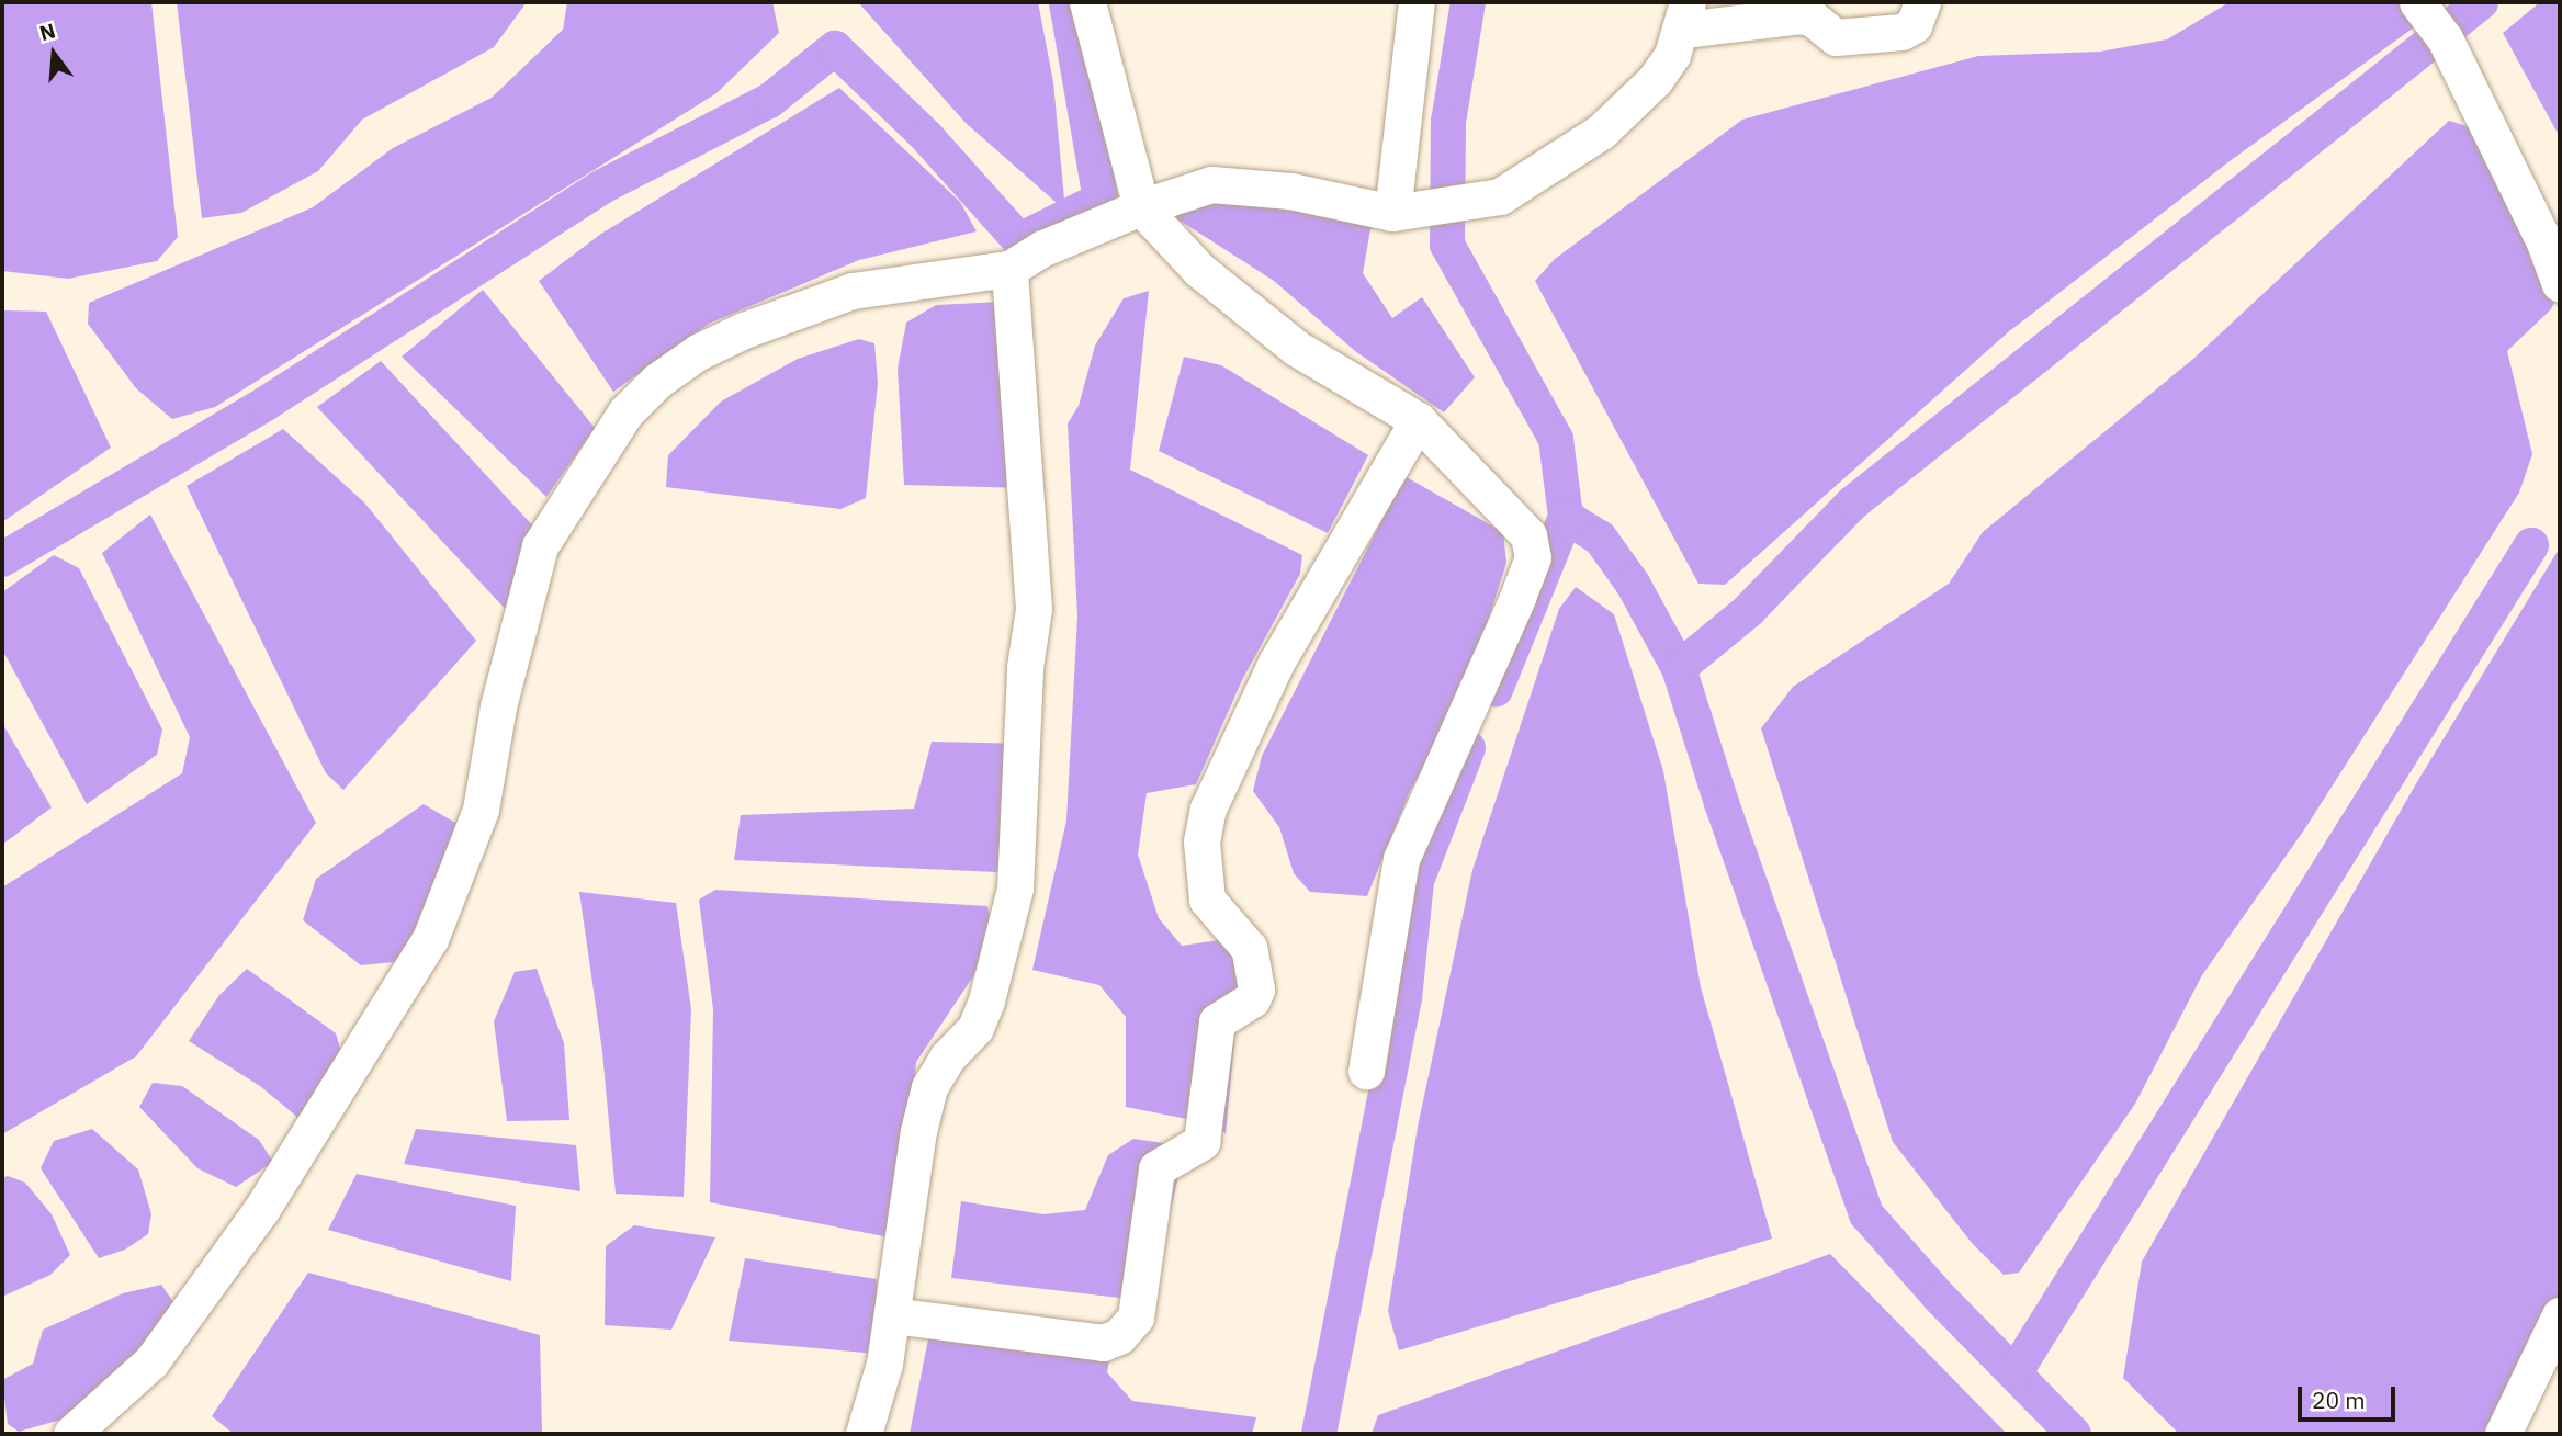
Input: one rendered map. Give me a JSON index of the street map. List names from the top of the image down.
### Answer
{
  "scale_bar": "20 m",
  "north": "top"
}
